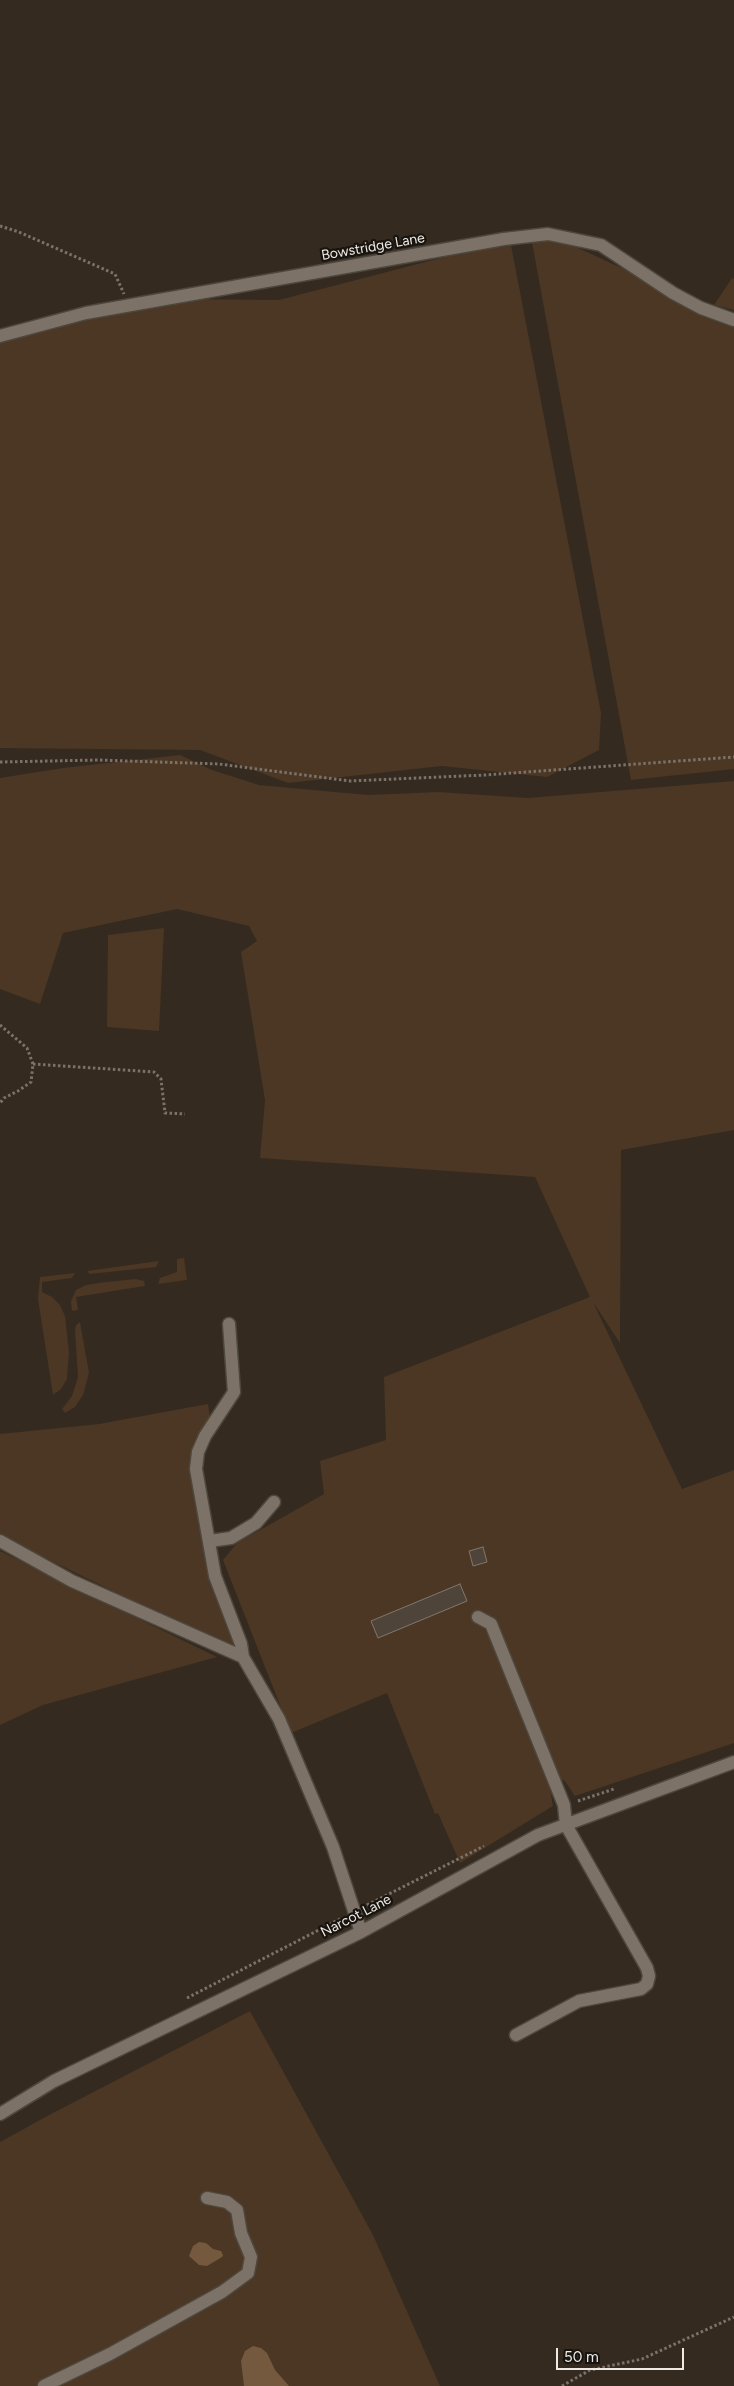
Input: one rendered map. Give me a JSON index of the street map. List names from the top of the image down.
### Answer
{
  "streets": {
    "street": ["Bowstridge Lane", "Narcot Lane"]
  },
  "scale_bar": "50 m"
}
